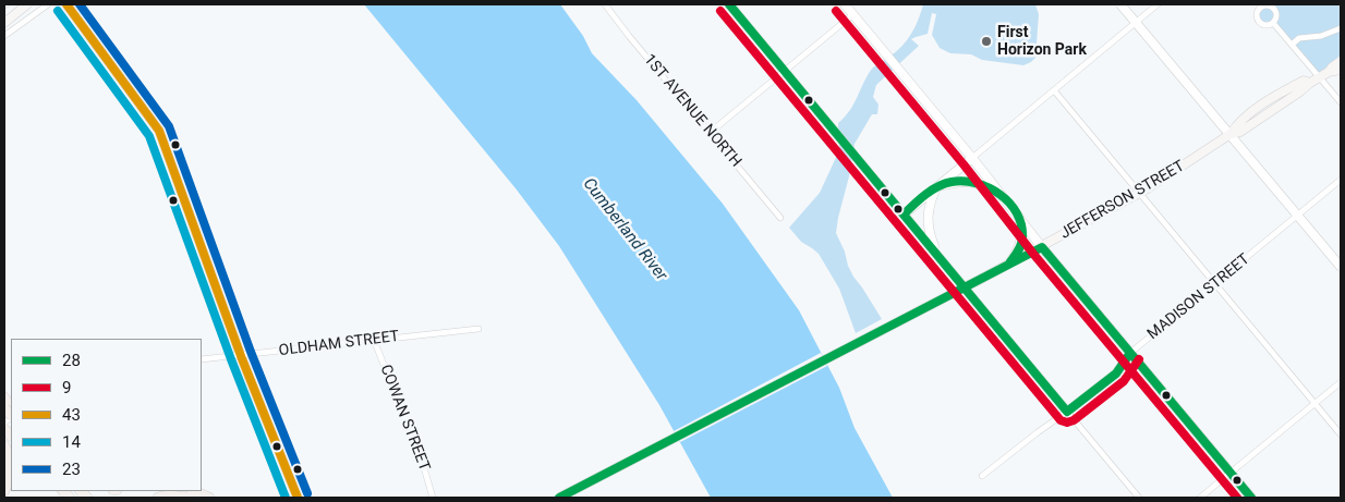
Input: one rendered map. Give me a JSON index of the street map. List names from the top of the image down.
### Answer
{
  "streets": {
    "main road": ["JEFFERSON STREET"],
    "street": [
      "1ST AVENUE NORTH",
      "MADISON STREET",
      "OLDHAM STREET",
      "COWAN STREET"
    ]
  },
  "crossings": [
    ["OLDHAM STREET", "COWAN STREET"]
  ],
  "water": ["Cumberland River"],
  "places": ["First Horizon Park"],
  "lines": [
    "transit line 28",
    "transit line 43",
    "transit line 23",
    "transit line 9",
    "transit line 14"
  ],
  "legend": [
    "28",
    "9",
    "43",
    "14",
    "23"
  ]
}
